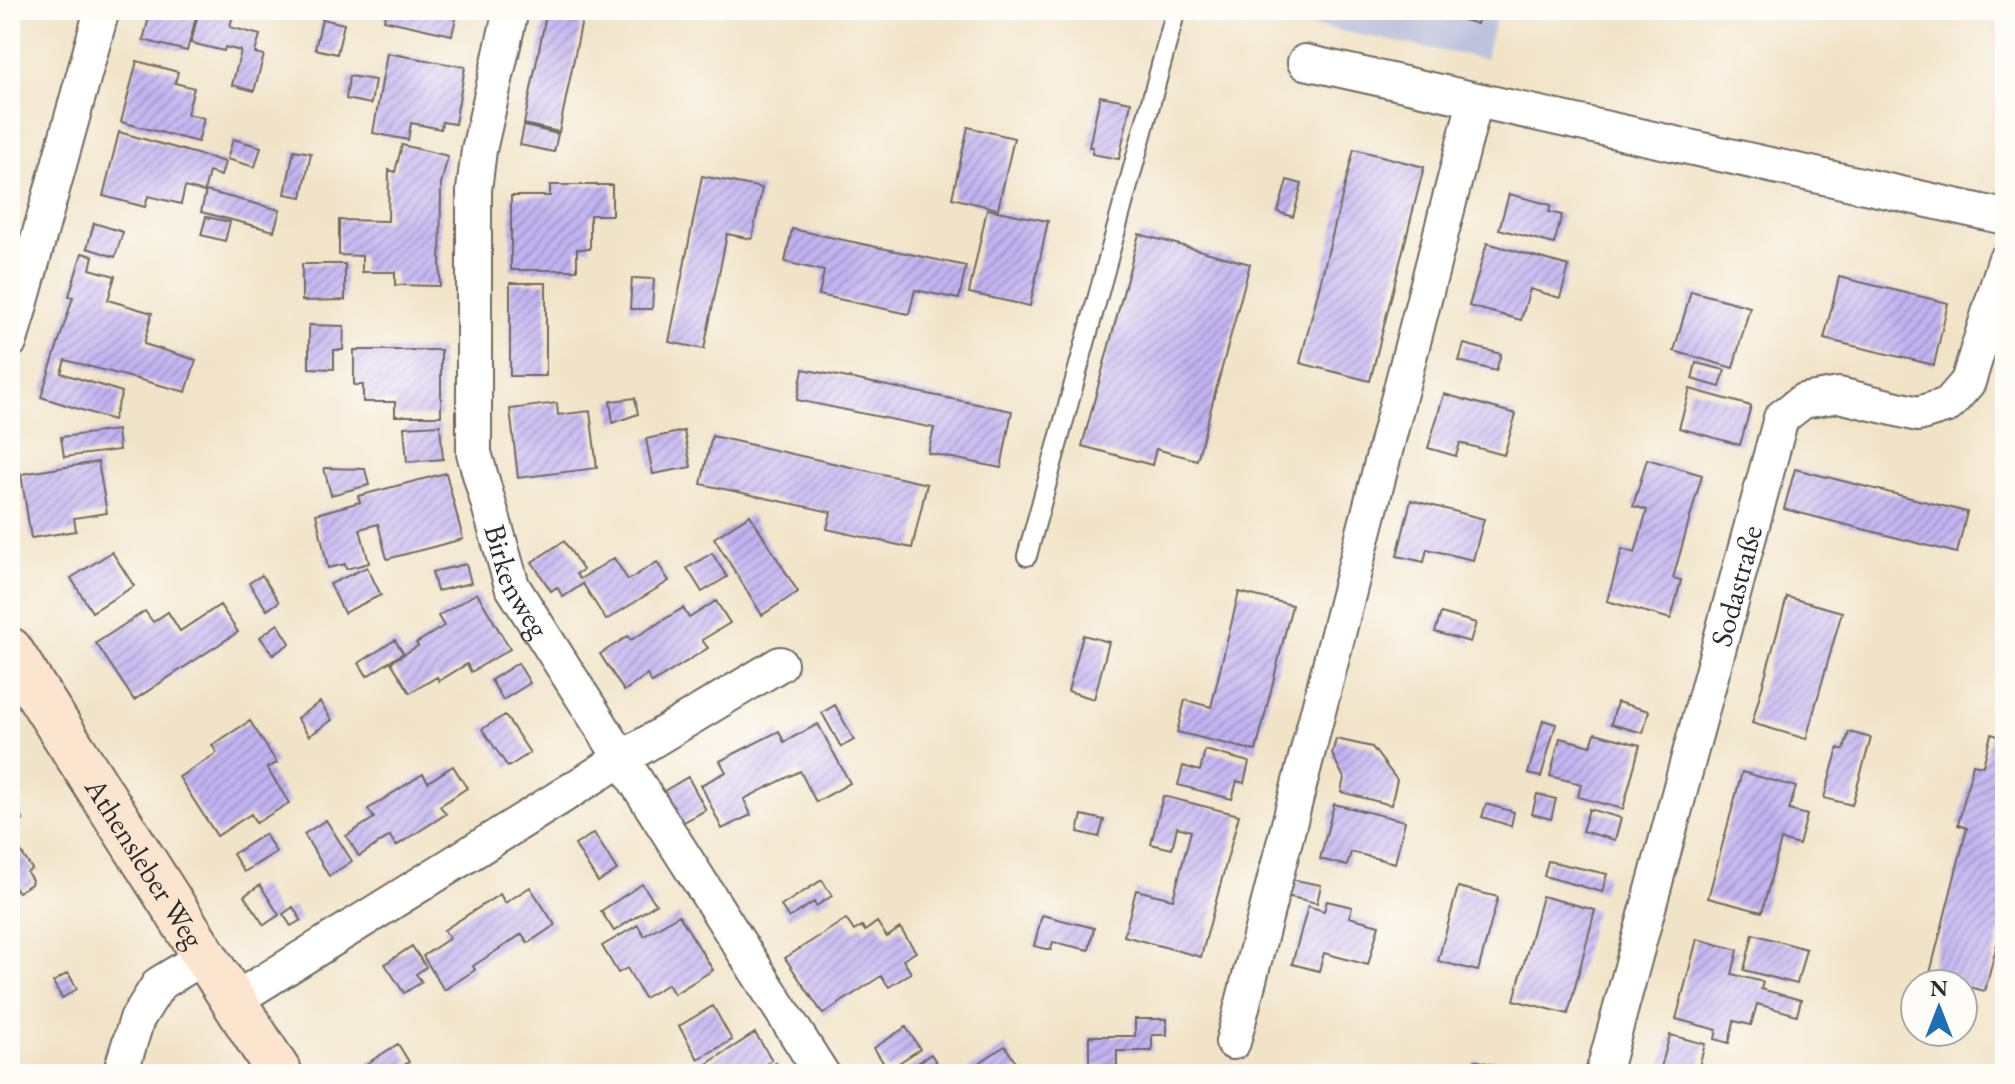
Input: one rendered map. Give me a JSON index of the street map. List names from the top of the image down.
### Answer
{
  "streets": {
    "main road": ["Athensleber Weg"],
    "street": ["Birkenweg", "Sodastraße"]
  },
  "north": "top"
}
